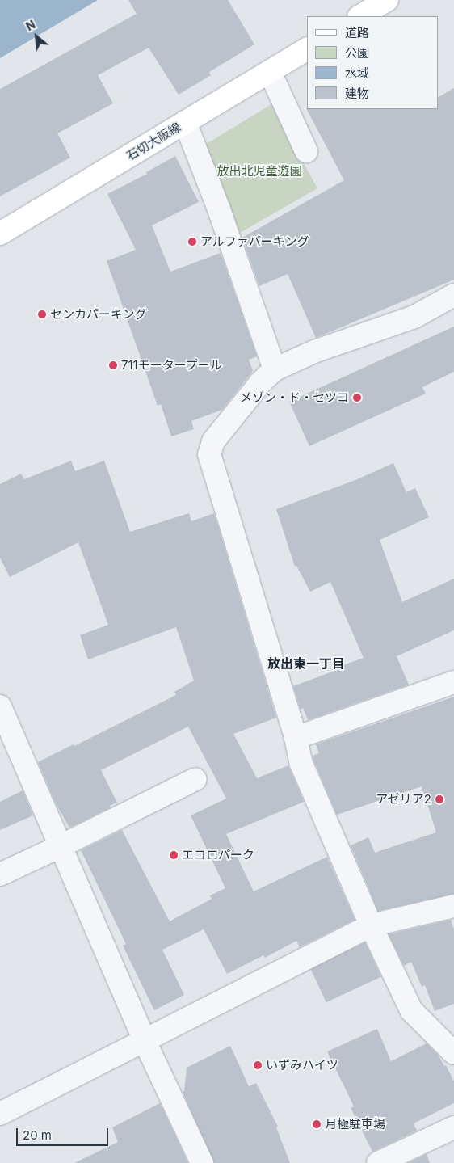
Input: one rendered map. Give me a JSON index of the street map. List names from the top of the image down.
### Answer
{
  "streets": {
    "main road": ["石切大阪線"]
  },
  "districts": ["放出東一丁目"],
  "parks": ["放出北児童遊園"],
  "places": [
    "アルファパーキング",
    "センカパーキング",
    "711モータープール",
    "メゾン・ド・セツコ",
    "アゼリア2",
    "エコロパーク",
    "いずみハイツ",
    "月極駐車場"
  ],
  "legend": [
    "道路",
    "公園",
    "水域",
    "建物"
  ],
  "scale_bar": "20 m",
  "north": "top left"
}
